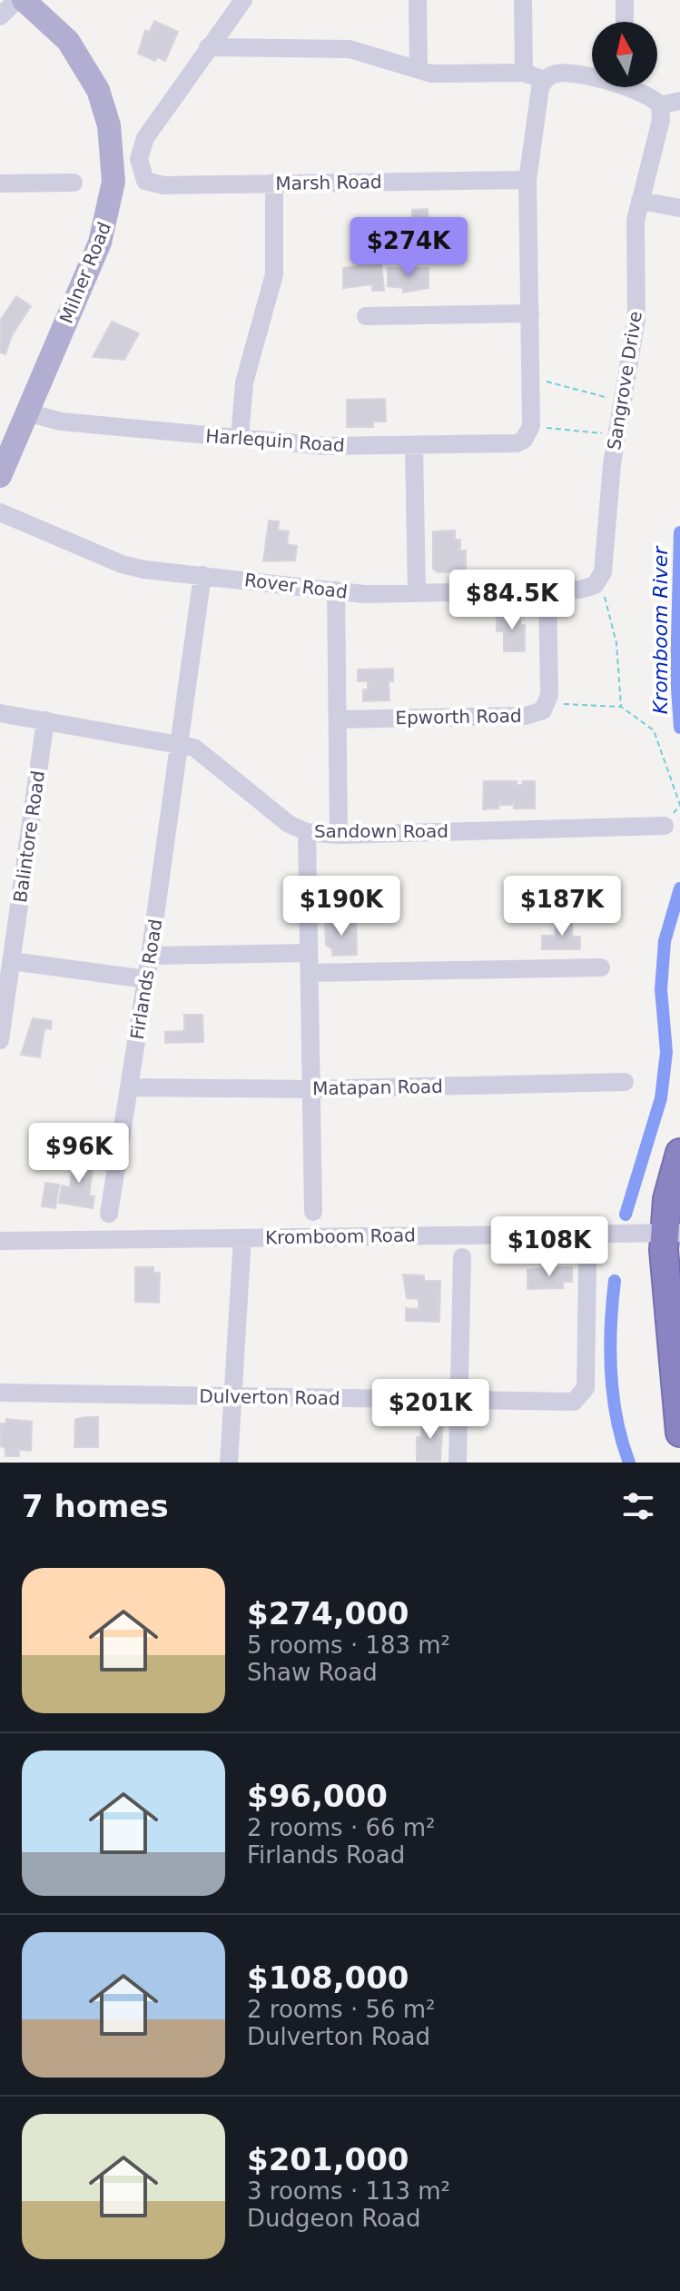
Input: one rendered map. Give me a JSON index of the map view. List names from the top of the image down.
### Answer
{
  "streets": {
    "main road": ["Milner Road"],
    "street": [
      "Marsh Road",
      "Sangrove Drive",
      "Harlequin Road",
      "Rover Road",
      "Epworth Road",
      "Sandown Road",
      "Balintore Road",
      "Firlands Road",
      "Matapan Road",
      "Kromboom Road",
      "Dulverton Road"
    ]
  },
  "crossings": [
    ["Milner Road", "Harlequin Road"],
    ["Sangrove Drive", "Rover Road"],
    ["Rover Road", "Epworth Road"],
    ["Rover Road", "Firlands Road"],
    ["Sandown Road", "Balintore Road"],
    ["Sandown Road", "Firlands Road"],
    ["Firlands Road", "Matapan Road"]
  ],
  "water": ["Kromboom River"],
  "north": "top",
  "page": {
    "price": [
      "$274K",
      "$84.5K",
      "$190K",
      "$187K",
      "$96K",
      "$108K",
      "$201K"
    ],
    "heading": "7 homes",
    "list": [
      {
        "name": "$274,000",
        "note": "5 rooms · 183 m² · Shaw Road"
      },
      {
        "name": "$96,000",
        "note": "2 rooms · 66 m² · Firlands Road"
      },
      {
        "name": "$108,000",
        "note": "2 rooms · 56 m² · Dulverton Road"
      },
      {
        "name": "$201,000",
        "note": "3 rooms · 113 m² · Dudgeon Road"
      }
    ]
  }
}
